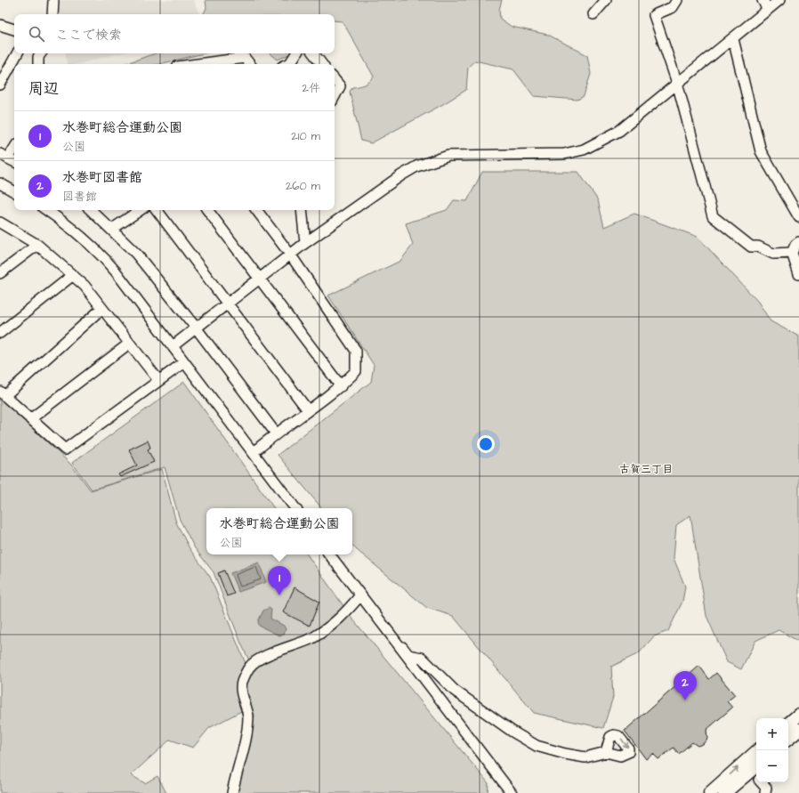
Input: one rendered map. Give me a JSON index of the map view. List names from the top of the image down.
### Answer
{
  "districts": ["古賀三丁目"],
  "page": {
    "search": "ここで検索",
    "heading": ["周辺", "2件"],
    "list": [
      {
        "mark": "1",
        "name": "水巻町総合運動公園",
        "note": "公園",
        "value": "210 m"
      },
      {
        "mark": "2",
        "name": "水巻町図書館",
        "note": "図書館",
        "value": "260 m"
      }
    ],
    "popup": ["水巻町総合運動公園", "公園"],
    "pins": ["1", "2"],
    "map_buttons": ["+", "−"]
  }
}
